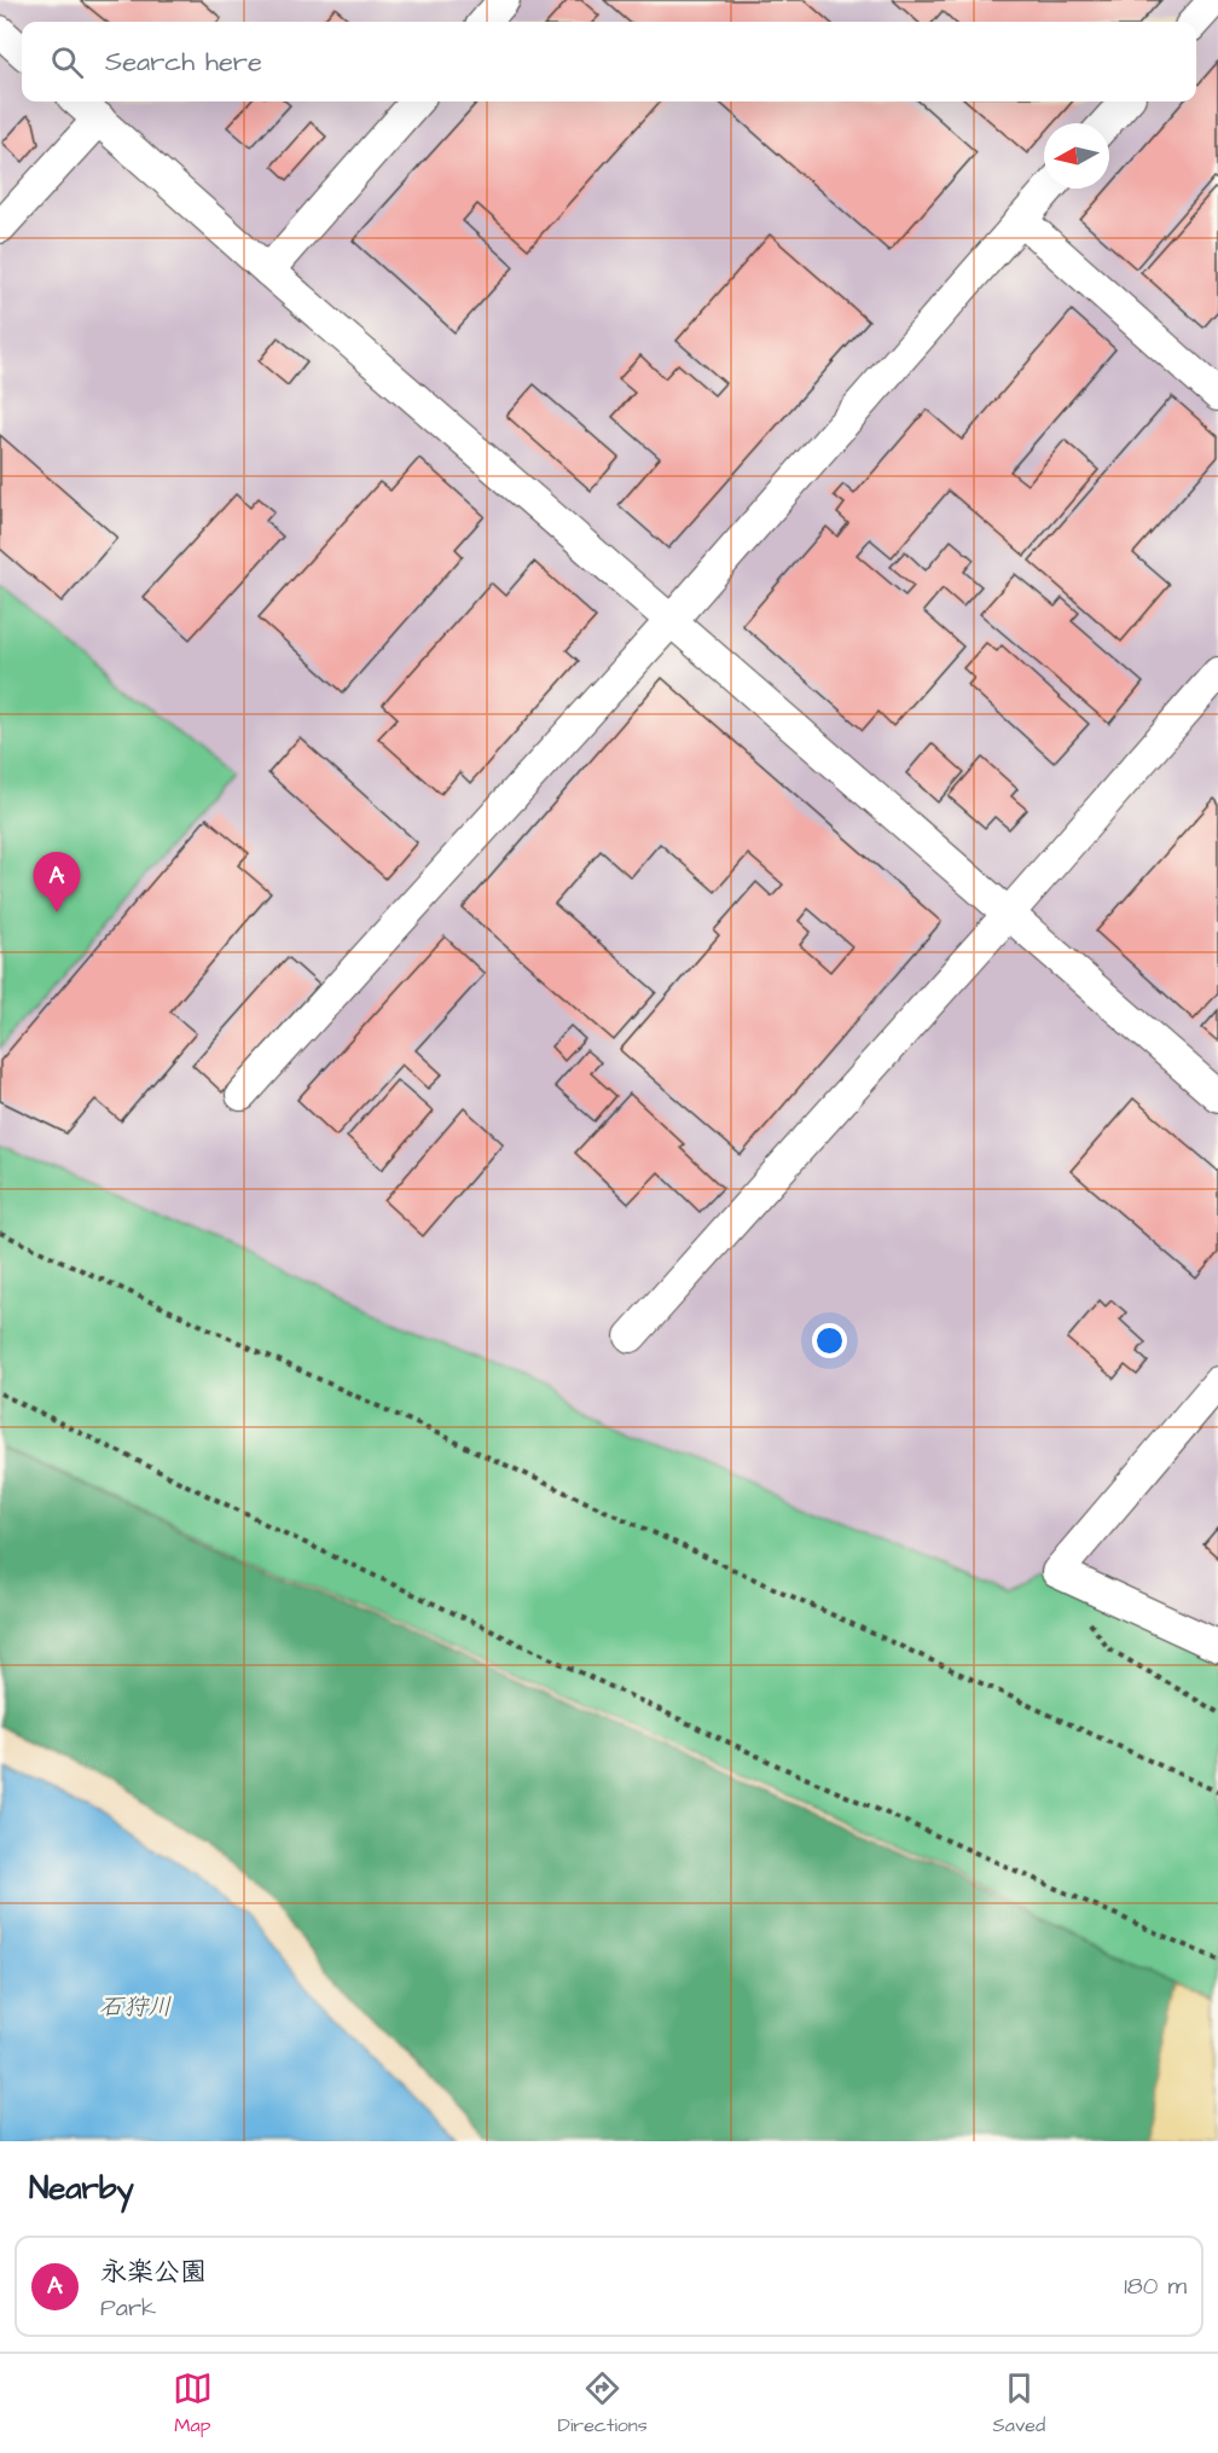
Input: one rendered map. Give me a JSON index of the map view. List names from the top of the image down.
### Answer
{
  "water": ["石狩川"],
  "north": "left",
  "page": {
    "search": "Search here",
    "pins": "A",
    "heading": "Nearby",
    "list": [
      {
        "mark": "A",
        "name": "永楽公園",
        "note": "Park",
        "value": "180 m"
      }
    ],
    "nav": ["Map", "Directions", "Saved"]
  }
}
